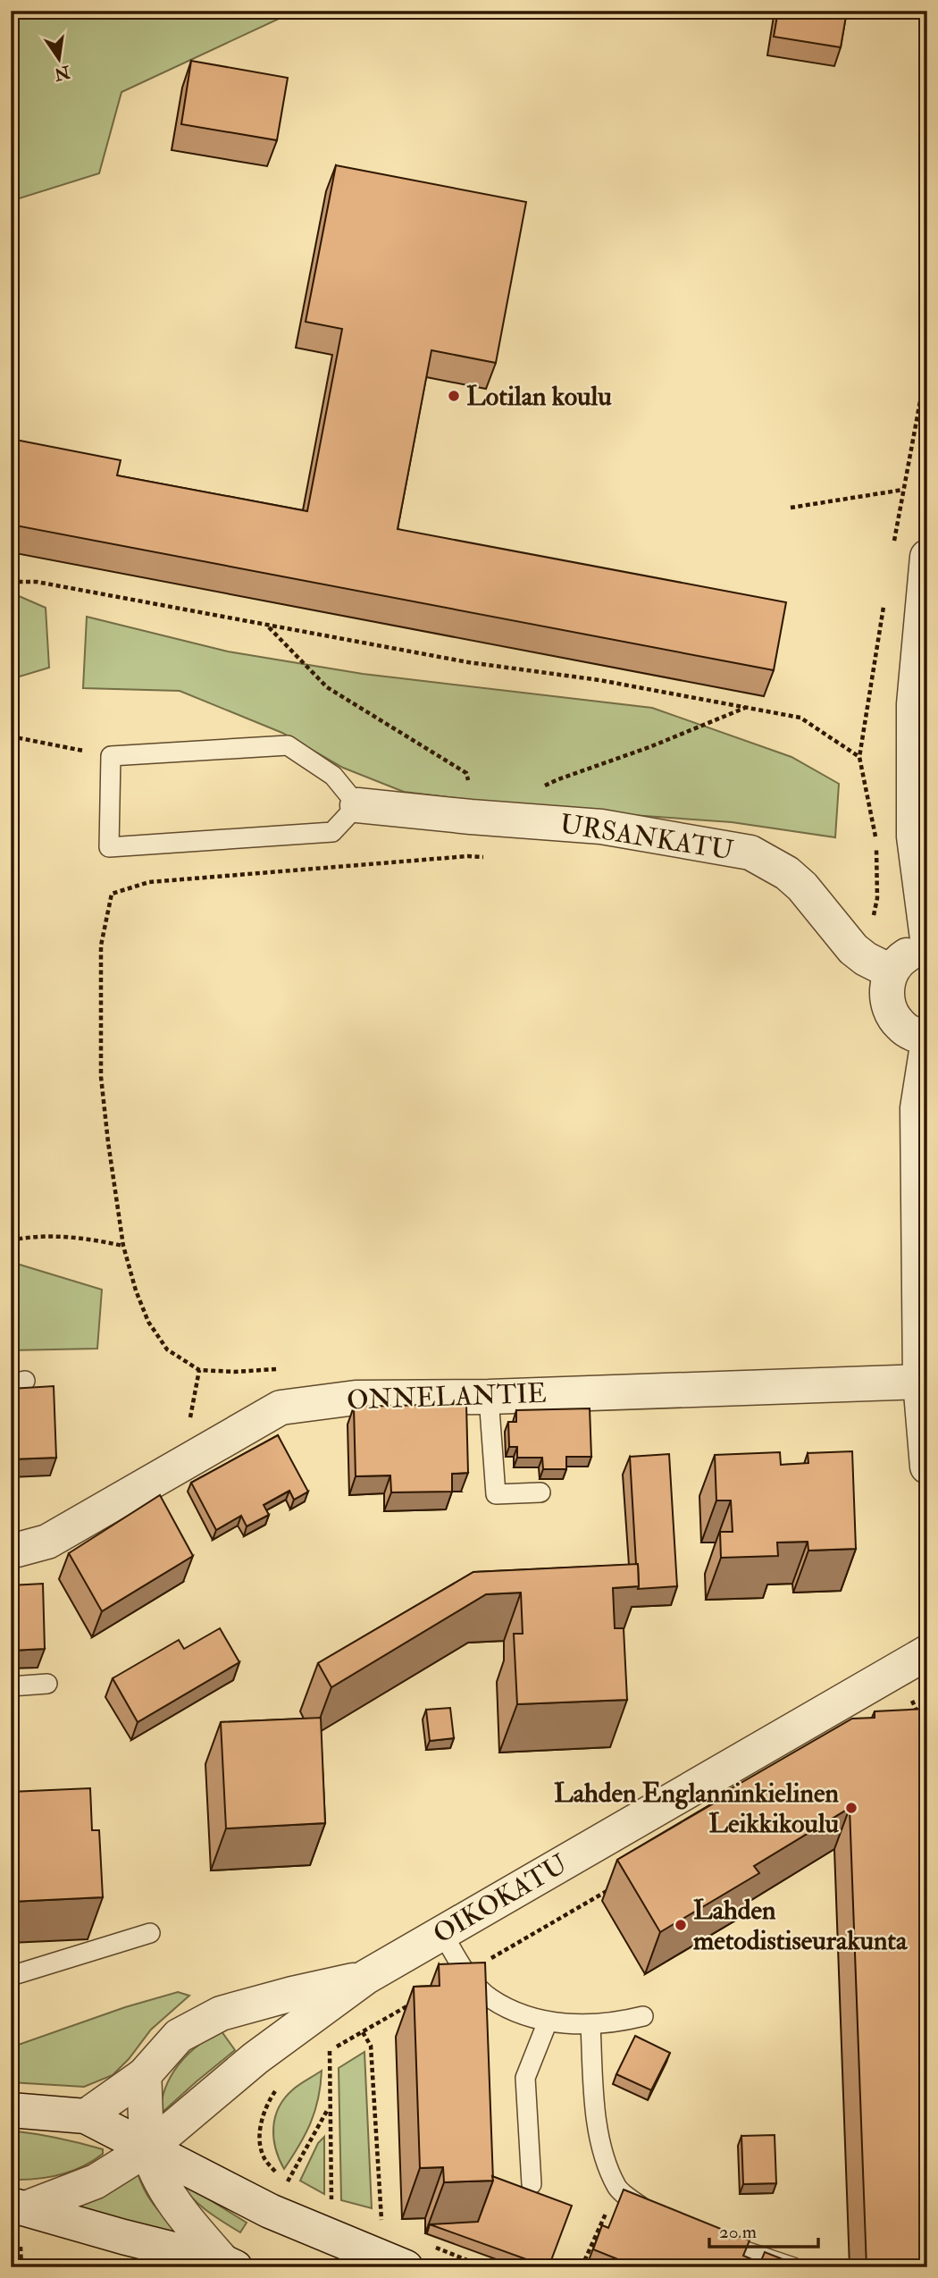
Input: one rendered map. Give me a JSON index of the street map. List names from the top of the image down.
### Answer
{
  "streets": {
    "street": ["URSANKATU", "ONNELANTIE", "OIKOKATU"]
  },
  "places": ["Lotilan koulu", "Lahden Englanninkielinen Leikkikoulu", "Lahden metodistiseurakunta"],
  "scale_bar": "20 m",
  "north": "bottom"
}
